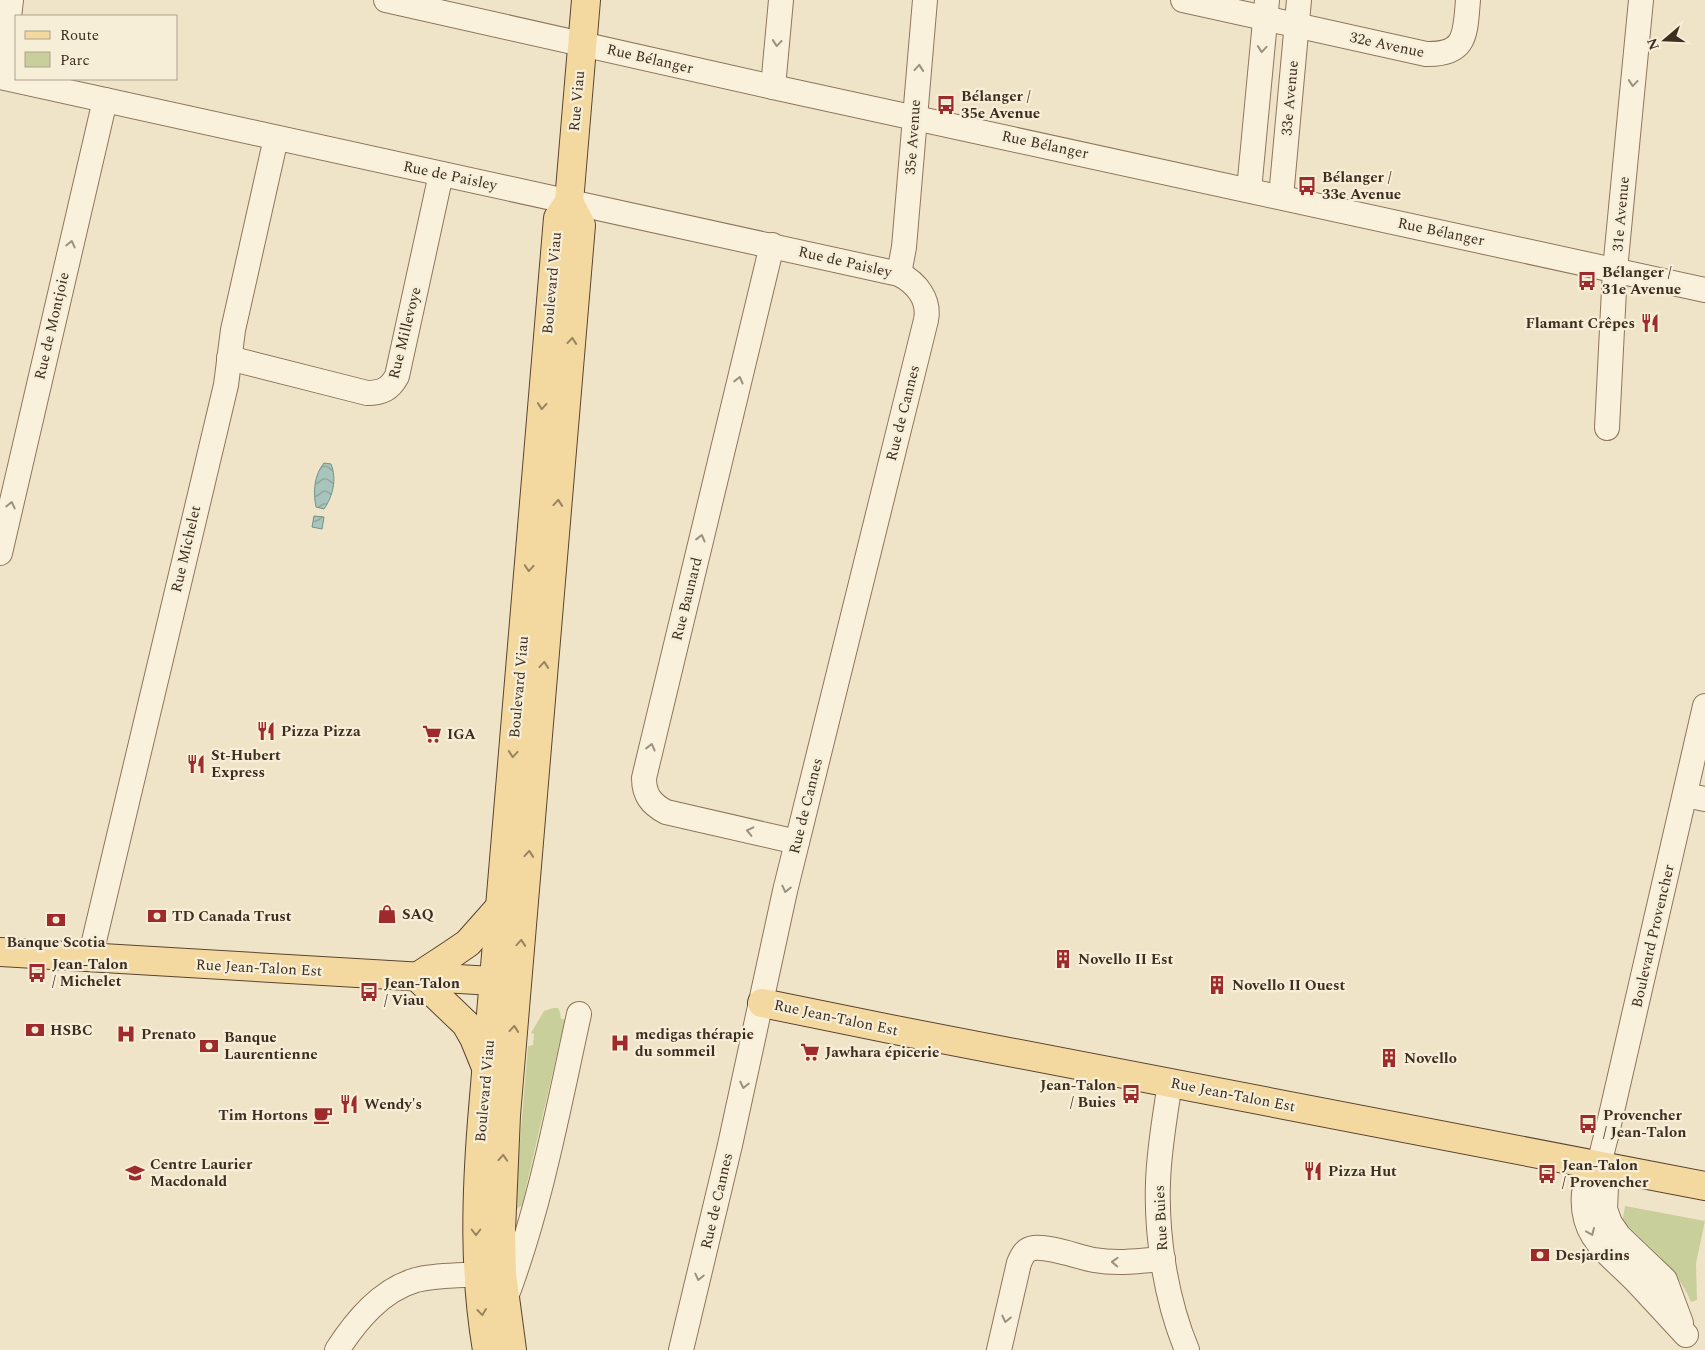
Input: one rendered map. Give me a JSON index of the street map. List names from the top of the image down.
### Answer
{
  "streets": {
    "main road": ["Rue Viau", "Boulevard Viau", "Rue Jean-Talon Est"],
    "street": [
      "32e Avenue",
      "Rue Bélanger",
      "33e Avenue",
      "35e Avenue",
      "Rue de Paisley",
      "31e Avenue",
      "Rue de Montjoie",
      "Rue Millevoye",
      "Rue de Cannes",
      "Rue Michelet",
      "Rue Baunard",
      "Boulevard Provencher",
      "Rue Buies"
    ]
  },
  "crossings": [
    ["32e Avenue", "33e Avenue"],
    ["Rue Bélanger", "33e Avenue"],
    ["Rue Bélanger", "Rue Viau"],
    ["Rue Bélanger", "35e Avenue"],
    ["Rue Bélanger", "31e Avenue"],
    ["Rue Viau", "Rue de Paisley"],
    ["Rue Viau", "Boulevard Viau"],
    ["35e Avenue", "Rue de Paisley"],
    ["35e Avenue", "Rue de Cannes"],
    ["Rue de Paisley", "Boulevard Viau"],
    ["Rue de Paisley", "Rue de Montjoie"],
    ["Rue de Paisley", "Rue Millevoye"],
    ["Rue de Paisley", "Rue de Cannes"],
    ["Rue de Paisley", "Rue Michelet"],
    ["Rue de Paisley", "Rue Baunard"],
    ["Boulevard Viau", "Rue Jean-Talon Est"],
    ["Rue Millevoye", "Rue Michelet"],
    ["Rue de Cannes", "Rue Baunard"],
    ["Rue de Cannes", "Rue Jean-Talon Est"],
    ["Rue Michelet", "Rue Jean-Talon Est"],
    ["Boulevard Provencher", "Rue Jean-Talon Est"],
    ["Rue Jean-Talon Est", "Rue Buies"]
  ],
  "one_way": ["31e Avenue", "Rue de Montjoie", "Rue Baunard"],
  "places": {
    "bus stop": [
      "Bélanger / 35e Avenue",
      "Bélanger / 33e Avenue",
      "Bélanger / 31e Avenue",
      "Jean-Talon / Michelet",
      "Jean-Talon / Viau",
      "Jean-Talon / Buies",
      "Provencher / Jean-Talon",
      "Jean-Talon / Provencher"
    ],
    "restaurant": [
      "Flamant Crêpes",
      "Pizza Pizza",
      "St-Hubert Express",
      "Wendy's",
      "Pizza Hut"
    ],
    "supermarket": ["IGA", "Jawhara épicerie"],
    "shop": ["SAQ"],
    "bank": [
      "TD Canada Trust",
      "Banque Scotia",
      "HSBC",
      "Banque Laurentienne",
      "Desjardins"
    ],
    "building": ["Novello II Est", "Novello II Ouest", "Novello"],
    "hospital": ["Prenato", "medigas thérapie du sommeil"],
    "cafe": ["Tim Hortons"],
    "school or university": ["Centre Laurier Macdonald"]
  },
  "legend": ["Route", "Parc"],
  "north": "left"
}
